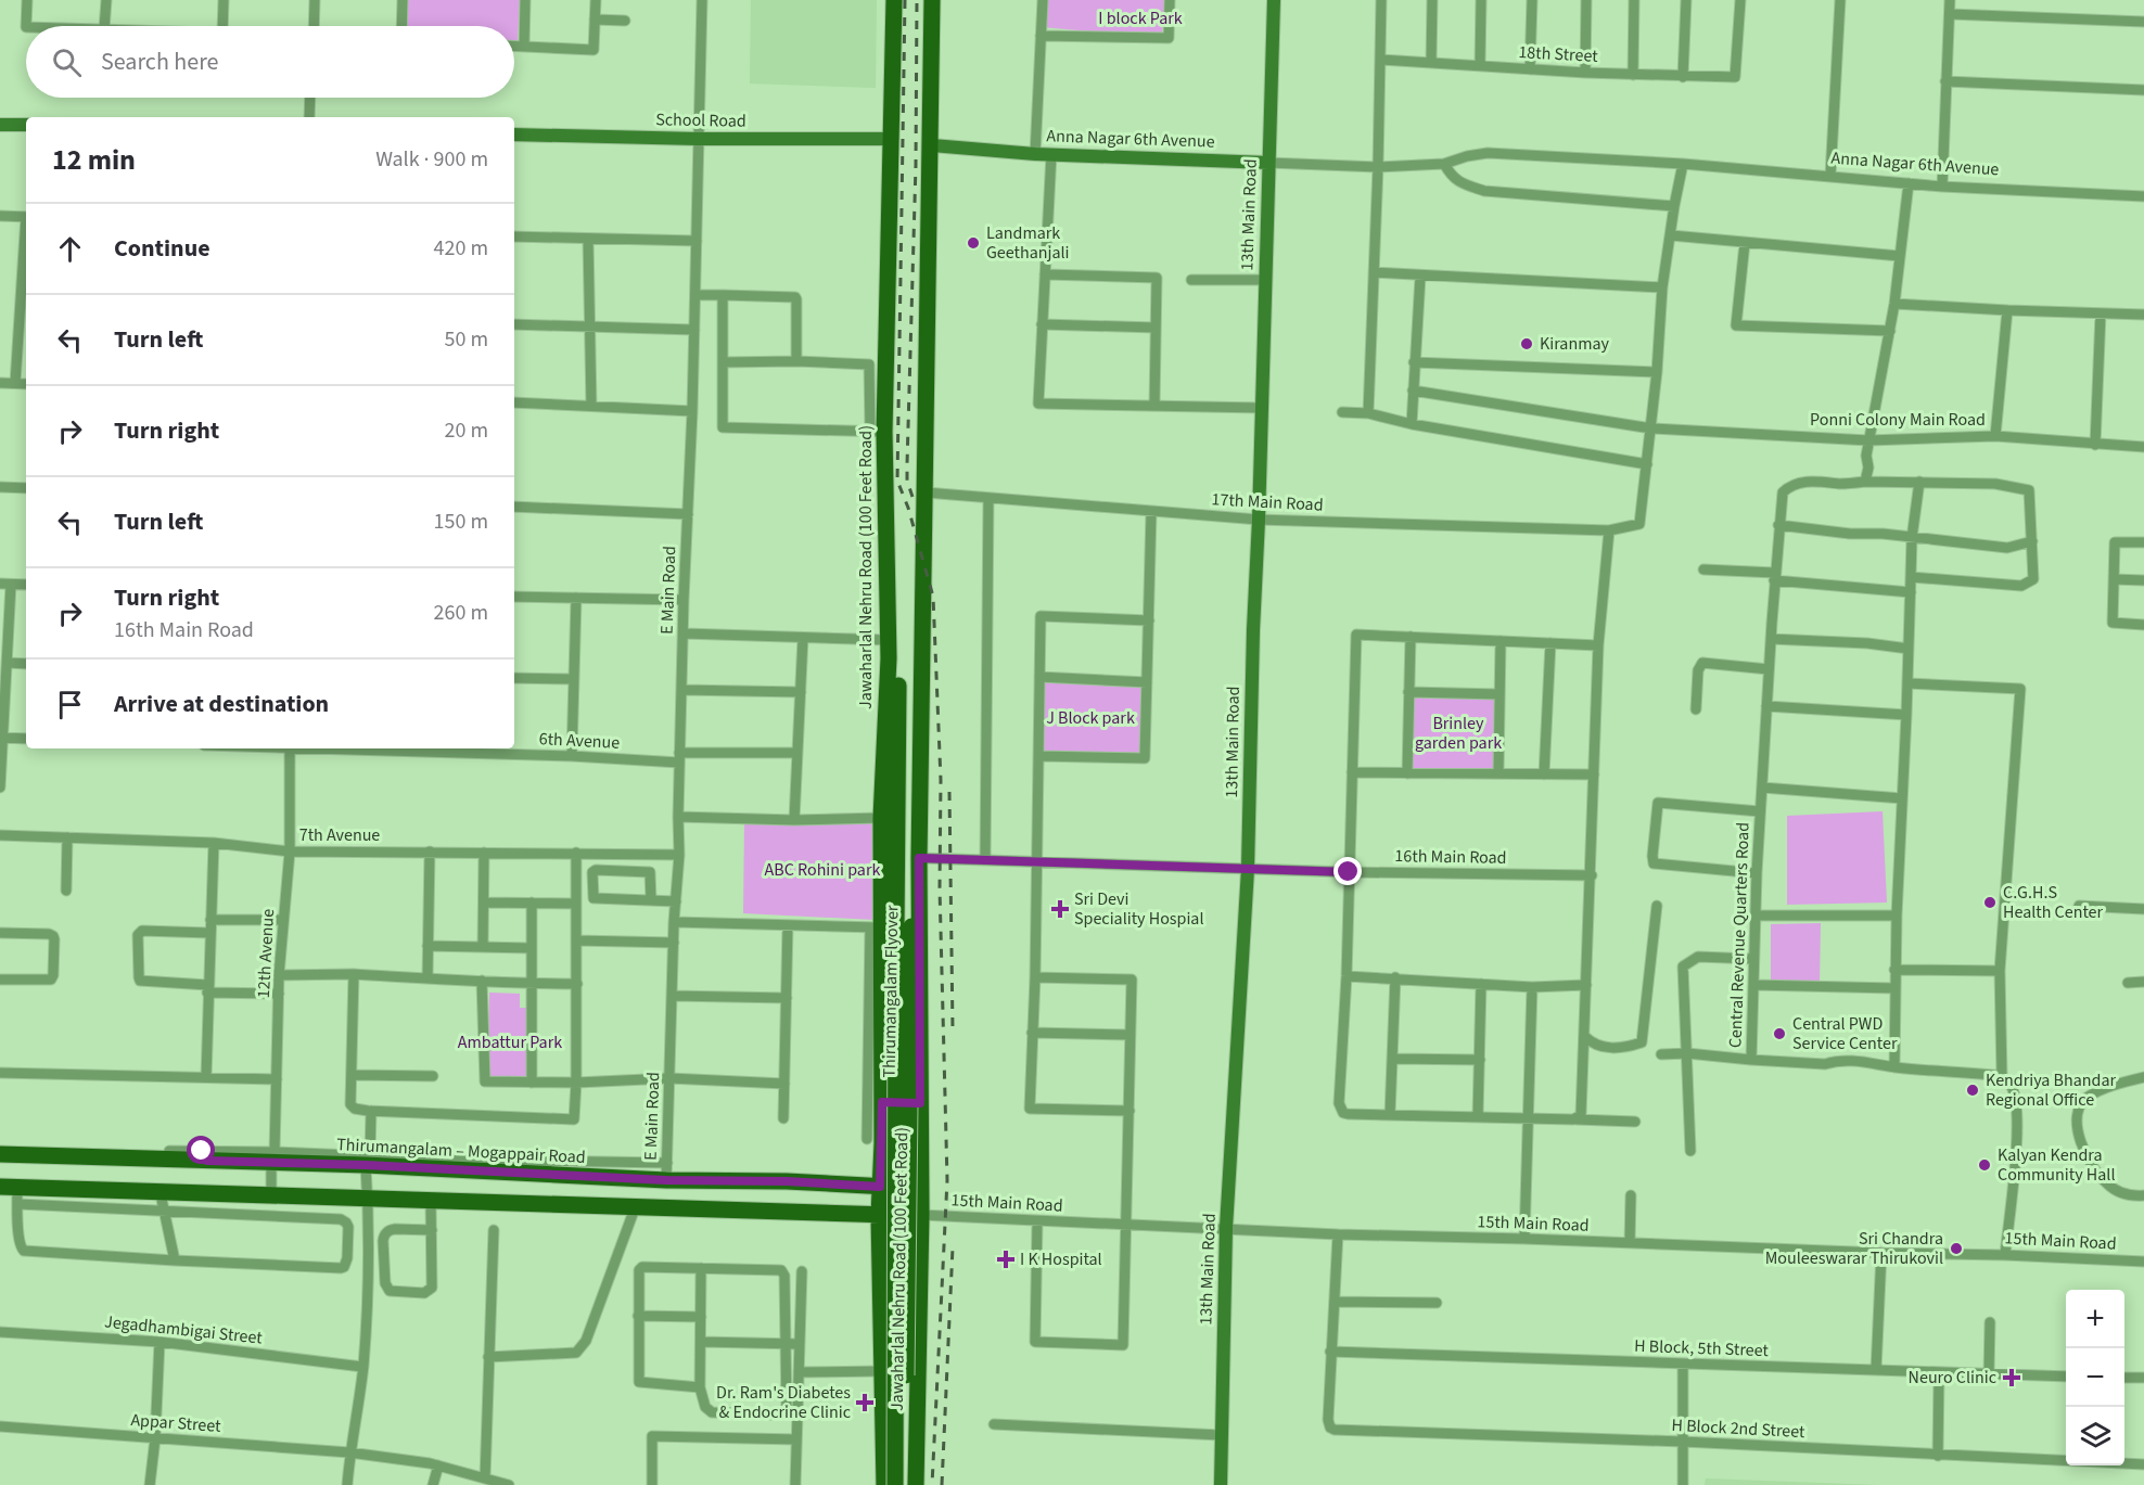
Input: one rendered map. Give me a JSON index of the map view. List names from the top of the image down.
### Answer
{
  "streets": {
    "main road": ["Jawaharlal Nehru Road (100 Feet Road)", "Thirumangalam Flyover", "Thirumangalam – Mogappair Road"],
    "street": [
      "18th Street",
      "School Road",
      "Anna Nagar 6th Avenue",
      "13th Main Road",
      "Ponni Colony Main Road",
      "17th Main Road",
      "E Main Road",
      "6th Avenue",
      "7th Avenue",
      "16th Main Road",
      "Central Revenue Quarters Road",
      "12th Avenue",
      "15th Main Road",
      "Jegadhambigai Street",
      "H Block, 5th Street",
      "Appar Street",
      "H Block 2nd Street"
    ]
  },
  "crossings": [
    ["School Road", "Jawaharlal Nehru Road (100 Feet Road)"],
    ["School Road", "E Main Road"],
    ["Anna Nagar 6th Avenue", "13th Main Road"],
    ["Anna Nagar 6th Avenue", "Jawaharlal Nehru Road (100 Feet Road)"],
    ["13th Main Road", "17th Main Road"],
    ["13th Main Road", "16th Main Road"],
    ["13th Main Road", "15th Main Road"],
    ["17th Main Road", "Jawaharlal Nehru Road (100 Feet Road)"],
    ["Jawaharlal Nehru Road (100 Feet Road)", "16th Main Road"],
    ["Jawaharlal Nehru Road (100 Feet Road)", "Thirumangalam Flyover"],
    ["Jawaharlal Nehru Road (100 Feet Road)", "Thirumangalam – Mogappair Road"],
    ["Jawaharlal Nehru Road (100 Feet Road)", "15th Main Road"],
    ["E Main Road", "6th Avenue"],
    ["E Main Road", "7th Avenue"],
    ["E Main Road", "Thirumangalam – Mogappair Road"],
    ["7th Avenue", "12th Avenue"],
    ["12th Avenue", "Thirumangalam – Mogappair Road"],
    ["H Block, 5th Street", "H Block 2nd Street"]
  ],
  "parks": [
    "I block Park",
    "J Block park",
    "Brinley garden park",
    "ABC Rohini park",
    "Ambattur Park"
  ],
  "places": {
    "other": [
      "Landmark Geethanjali",
      "Kiranmay",
      "C.G.H.S Health Center",
      "Central PWD Service Center",
      "Kendriya Bhandar Regional Office",
      "Kalyan Kendra Community Hall",
      "Sri Chandra Mouleeswarar Thirukovil"
    ],
    "health": [
      "Sri Devi Speciality Hospial",
      "I K Hospital",
      "Neuro Clinic",
      "Dr. Ram's Diabetes & Endocrine Clinic"
    ]
  },
  "page": {
    "search": "Search here",
    "heading": ["12 min", "Walk · 900 m"],
    "list": [
      ["Continue", "420 m"],
      ["Turn left", "50 m"],
      ["Turn right", "20 m"],
      ["Turn left", "150 m"],
      ["Turn right", "16th Main Road", "260 m"],
      "Arrive at destination"
    ],
    "map_buttons": ["+", "−"]
  }
}
